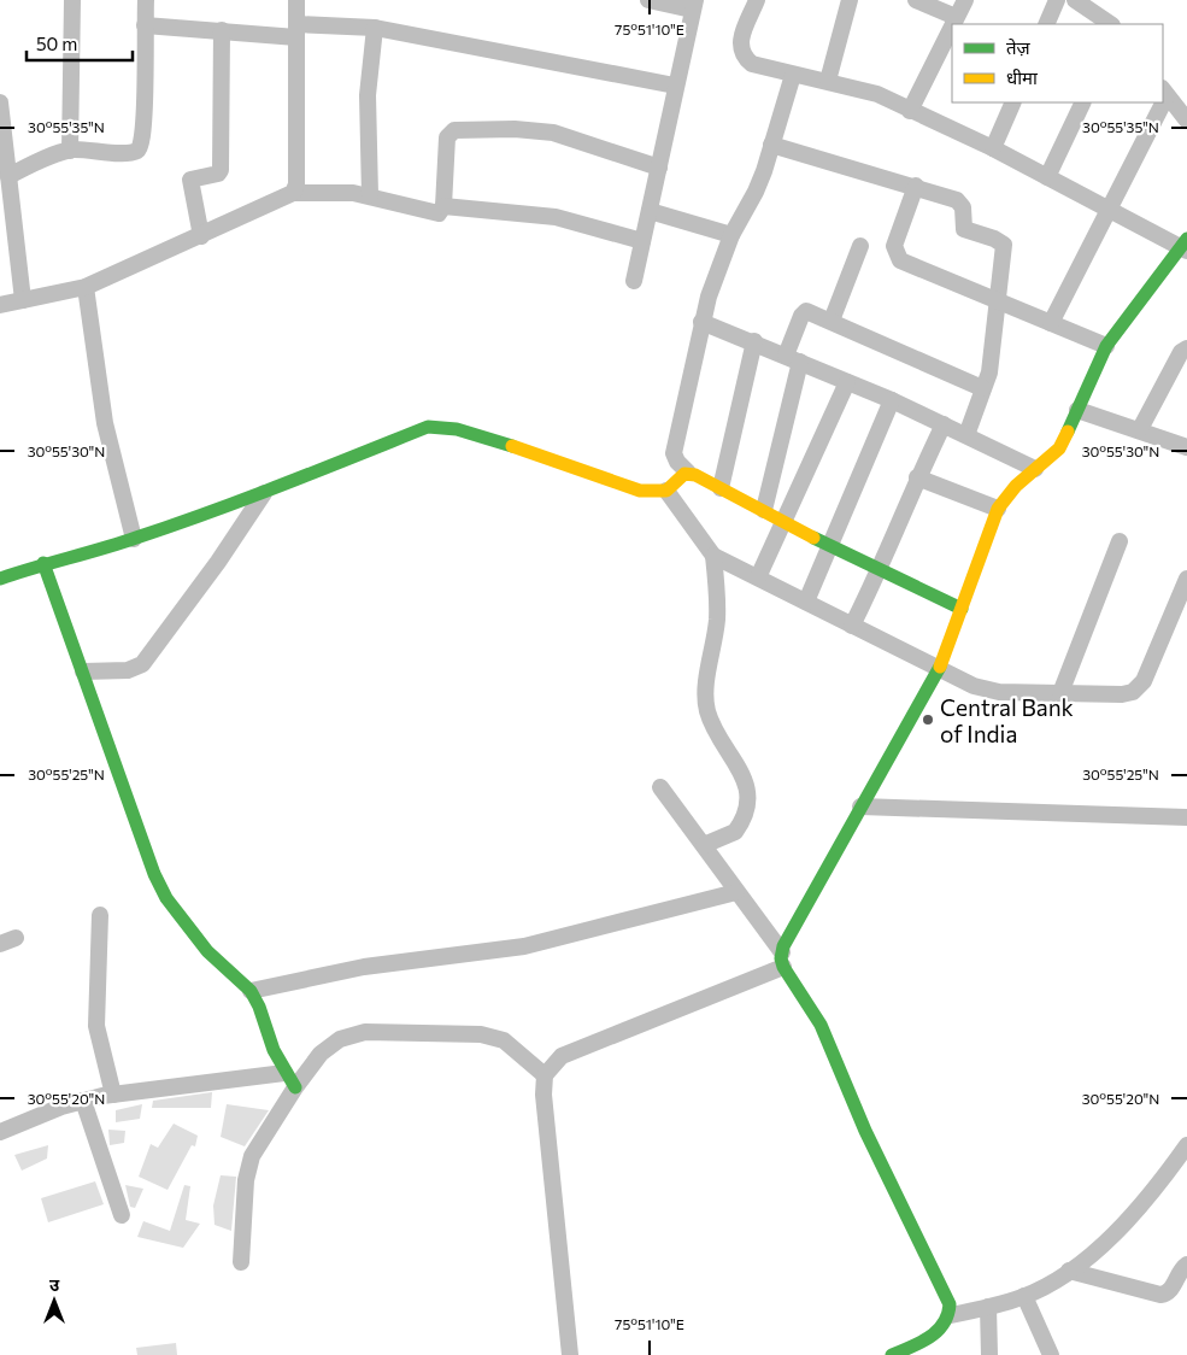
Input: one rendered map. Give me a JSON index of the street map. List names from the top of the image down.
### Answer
{
  "places": ["Central Bank of India"],
  "legend": ["तेज़", "धीमा"],
  "scale_bar": "50 m",
  "north": "top",
  "coordinates": [
    "75°51'10\"E",
    "30°55'35\"N",
    "30°55'30\"N",
    "30°55'25\"N",
    "30°55'20\"N"
  ]
}
